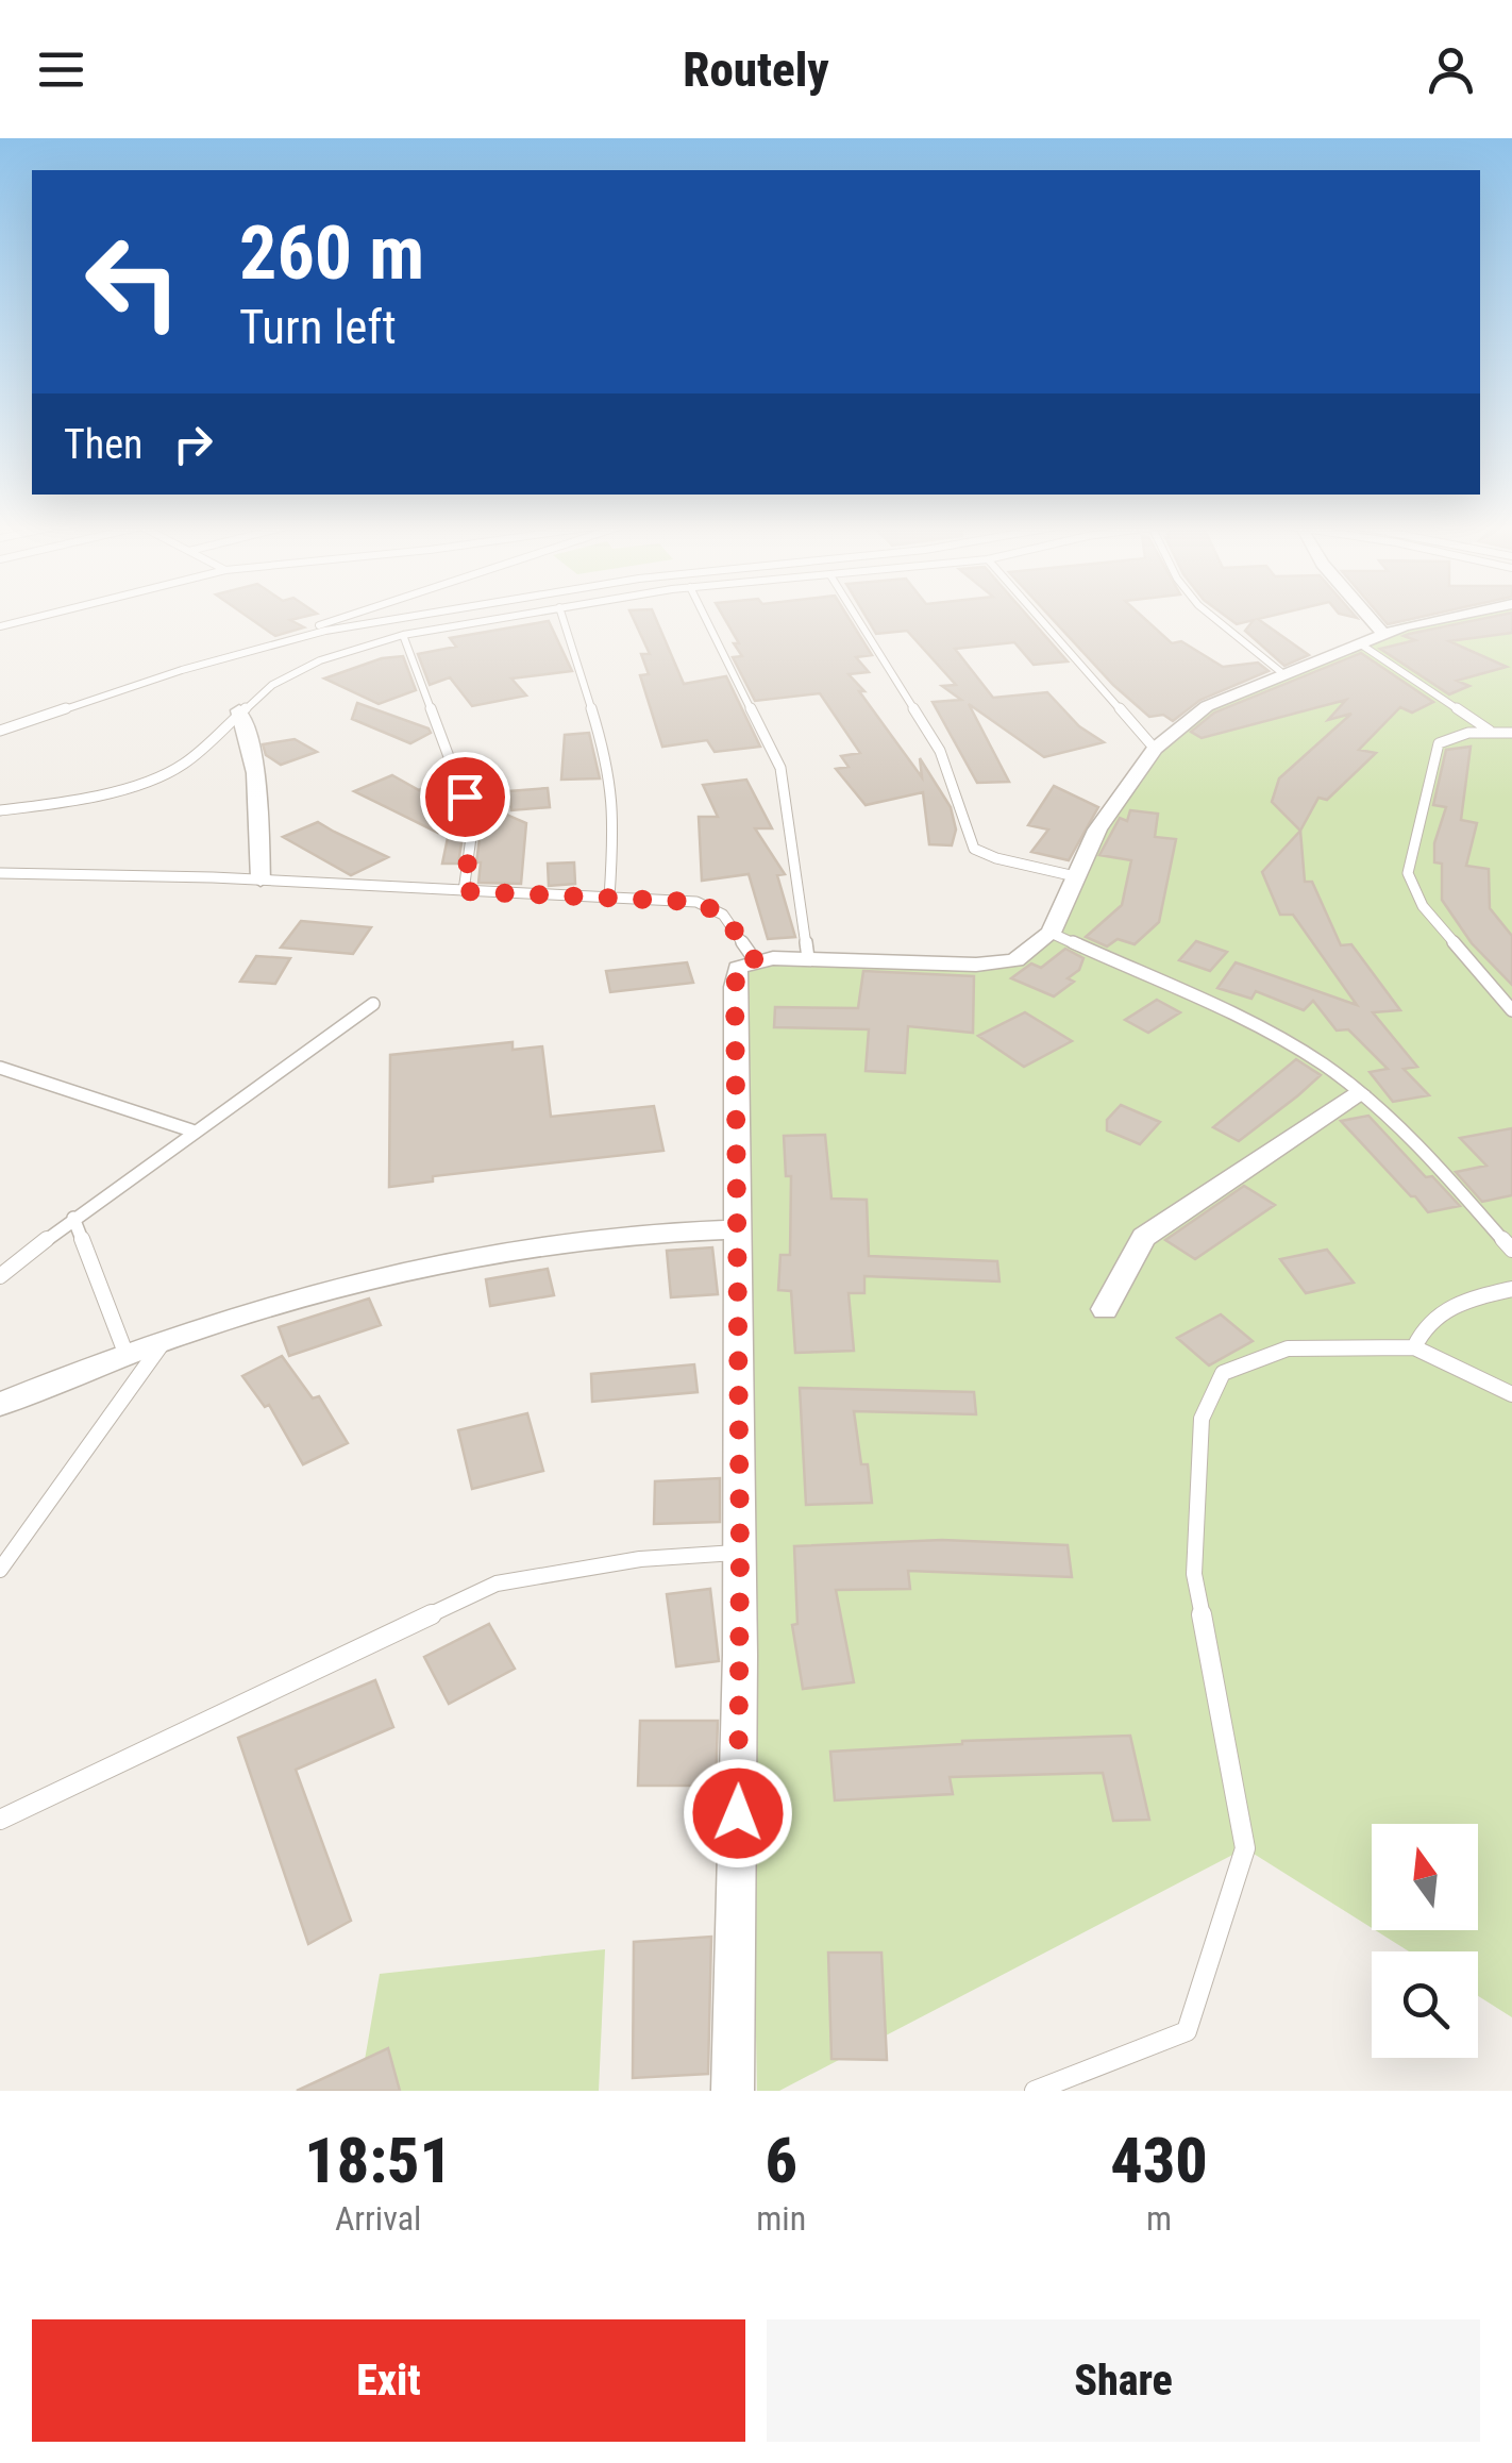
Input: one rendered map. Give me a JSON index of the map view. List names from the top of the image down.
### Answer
{
  "north": "top",
  "page": {
    "header": "Routely",
    "turn": ["260 m", "Turn left"],
    "then": "Then",
    "eta": [
      "18:51",
      "Arrival",
      "6",
      "min",
      "430",
      "m"
    ],
    "buttons": ["Exit", "Share"]
  }
}
